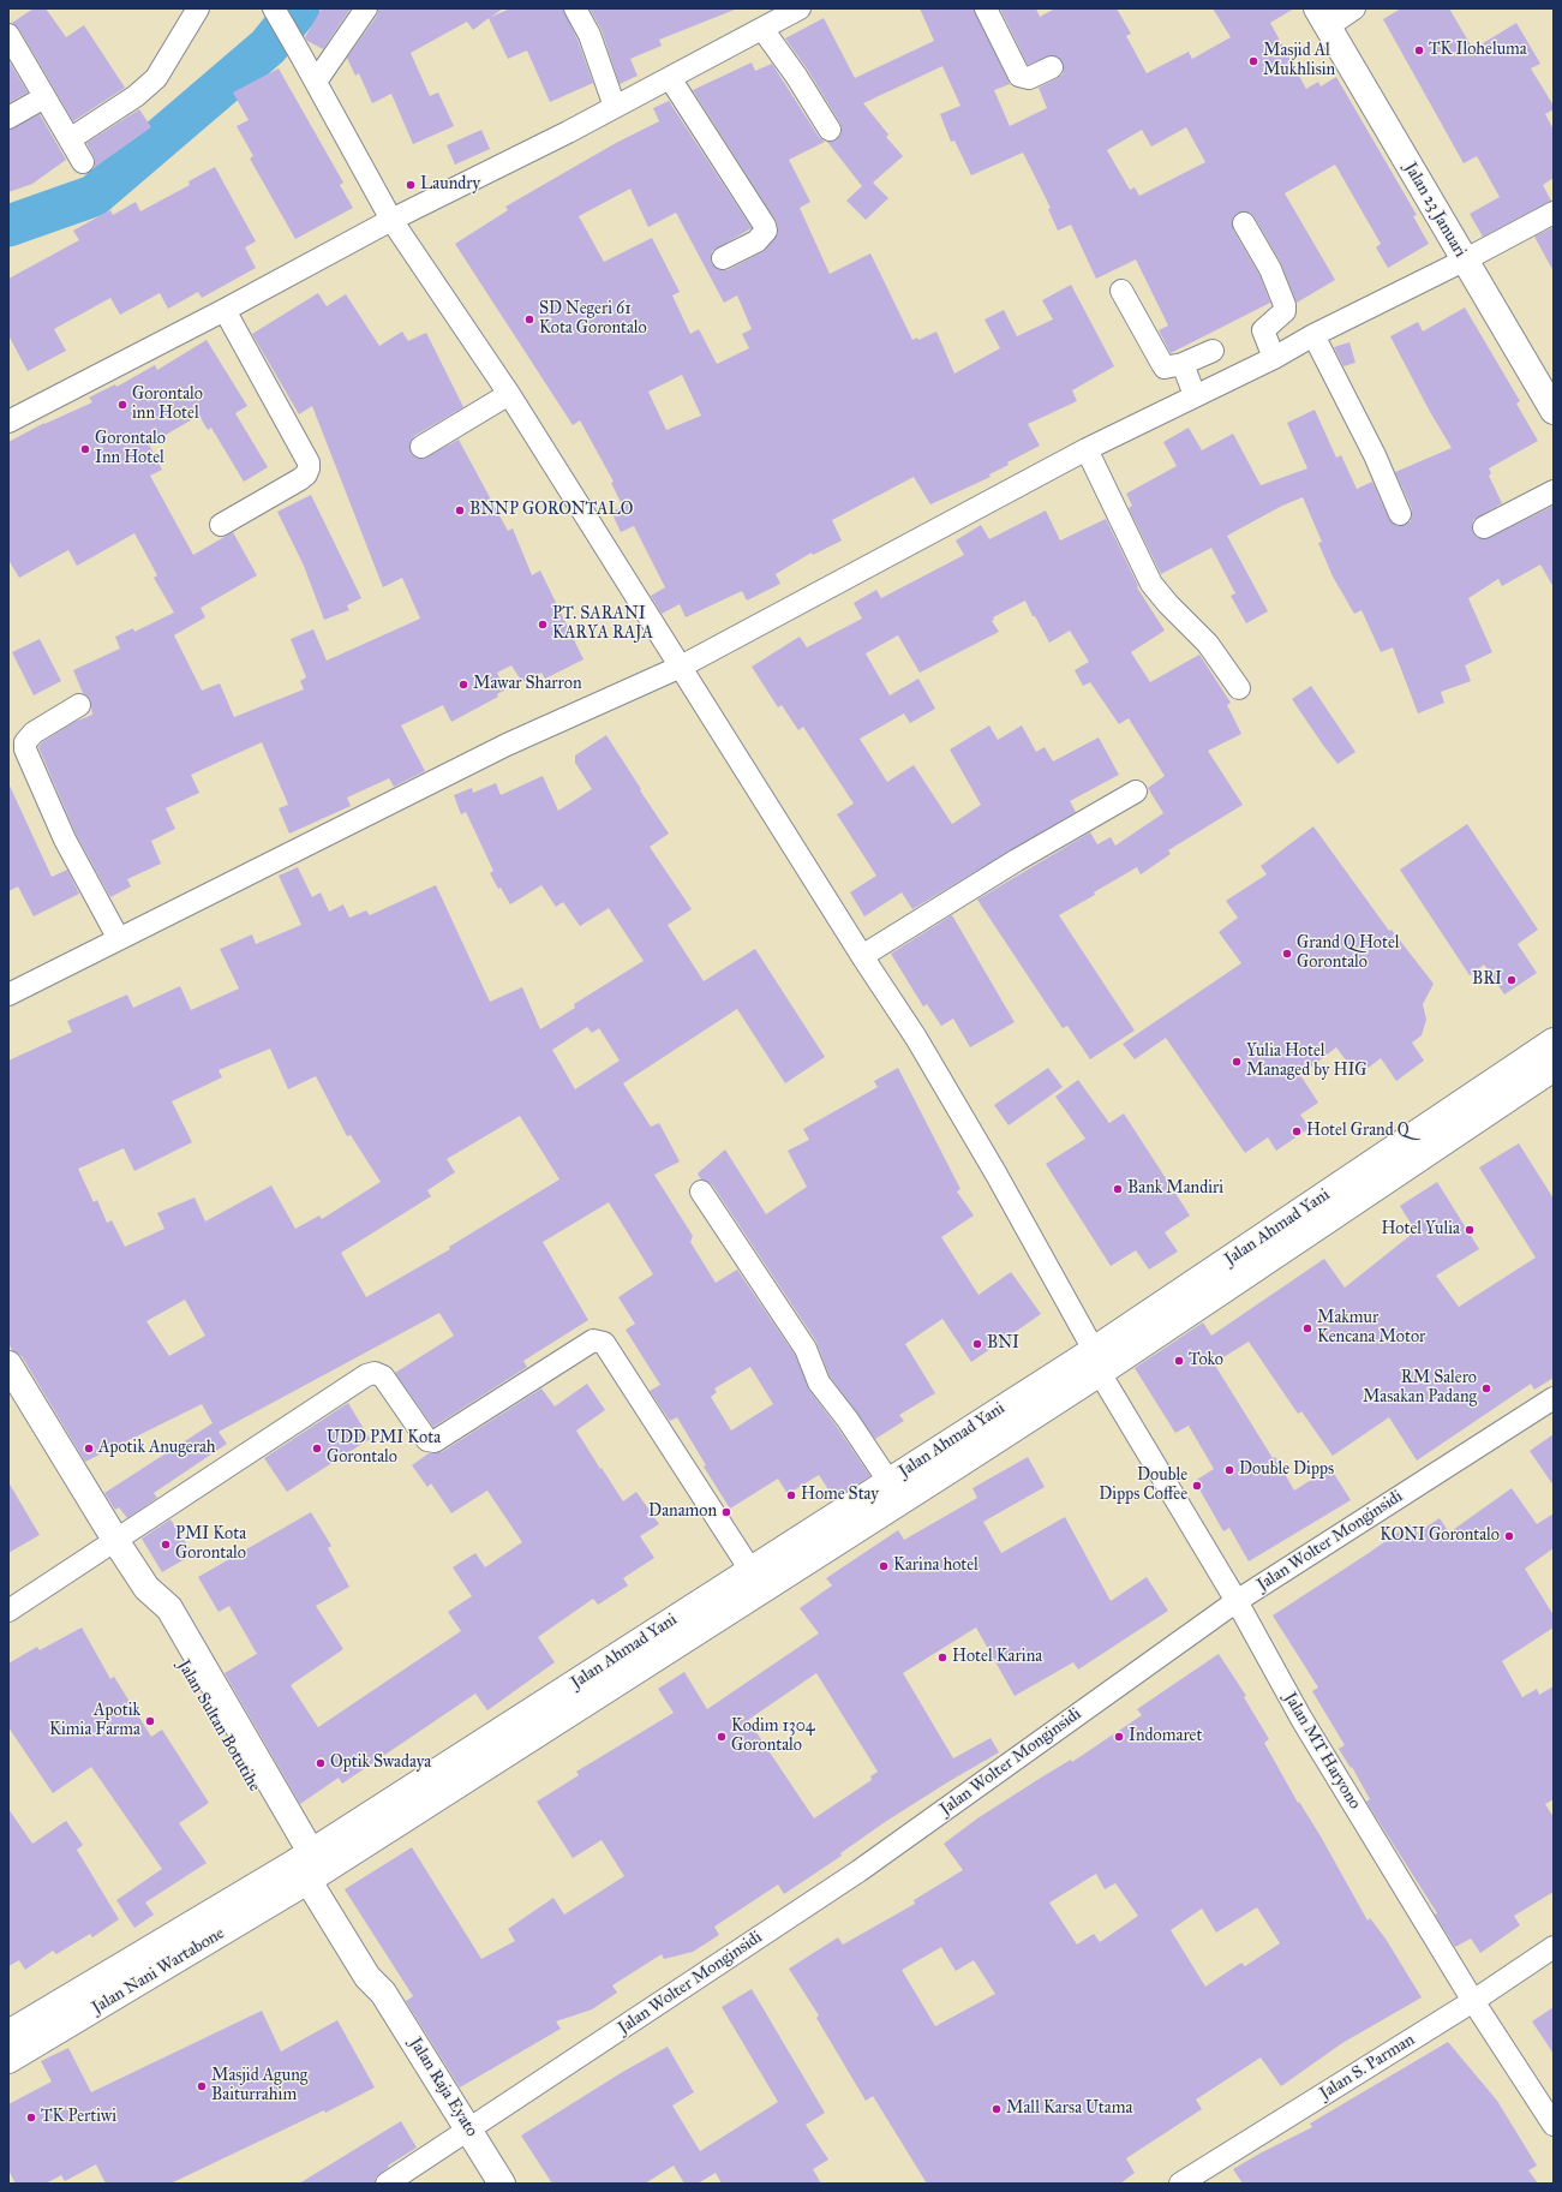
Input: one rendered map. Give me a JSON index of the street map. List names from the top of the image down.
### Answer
{
  "streets": {
    "main road": [
      "Jalan 23 Januari",
      "Jalan Ahmad Yani",
      "Jalan Sultan Botutihe",
      "Jalan Nani Wartabone",
      "Jalan Raja Eyato"
    ],
    "street": ["Jalan Wolter Monginsidi", "Jalan MT Haryono", "Jalan S. Parman"]
  },
  "crossings": [
    ["Jalan Ahmad Yani", "Jalan Sultan Botutihe"],
    ["Jalan Ahmad Yani", "Jalan MT Haryono"],
    ["Jalan Ahmad Yani", "Jalan Nani Wartabone"],
    ["Jalan Ahmad Yani", "Jalan Raja Eyato"],
    ["Jalan Wolter Monginsidi", "Jalan MT Haryono"],
    ["Jalan Wolter Monginsidi", "Jalan Raja Eyato"],
    ["Jalan Sultan Botutihe", "Jalan Nani Wartabone"],
    ["Jalan Sultan Botutihe", "Jalan Raja Eyato"],
    ["Jalan MT Haryono", "Jalan S. Parman"],
    ["Jalan Nani Wartabone", "Jalan Raja Eyato"]
  ],
  "places": [
    "TK Iloheluma",
    "Masjid Al Mukhlisin",
    "Laundry",
    "SD Negeri 61 Kota Gorontalo",
    "Gorontalo inn Hotel",
    "Gorontalo Inn Hotel",
    "BNNP GORONTALO",
    "PT. SARANI KARYA RAJA",
    "Mawar Sharron",
    "Grand Q Hotel Gorontalo",
    "BRI",
    "Yulia Hotel Managed by HIG",
    "Hotel Grand Q",
    "Bank Mandiri",
    "Hotel Yulia",
    "Makmur Kencana Motor",
    "BNI",
    "Toko",
    "RM Salero Masakan Padang",
    "Apotik Anugerah",
    "UDD PMI Kota Gorontalo",
    "Double Dipps",
    "Double Dipps Coffee",
    "Home Stay",
    "Danamon",
    "KONI Gorontalo",
    "PMI Kota Gorontalo",
    "Karina hotel",
    "Hotel Karina",
    "Apotik Kimia Farma",
    "Kodim 1304 Gorontalo",
    "Indomaret",
    "Optik Swadaya",
    "Masjid Agung Baiturrahim",
    "Mall Karsa Utama",
    "TK Pertiwi"
  ]
}
